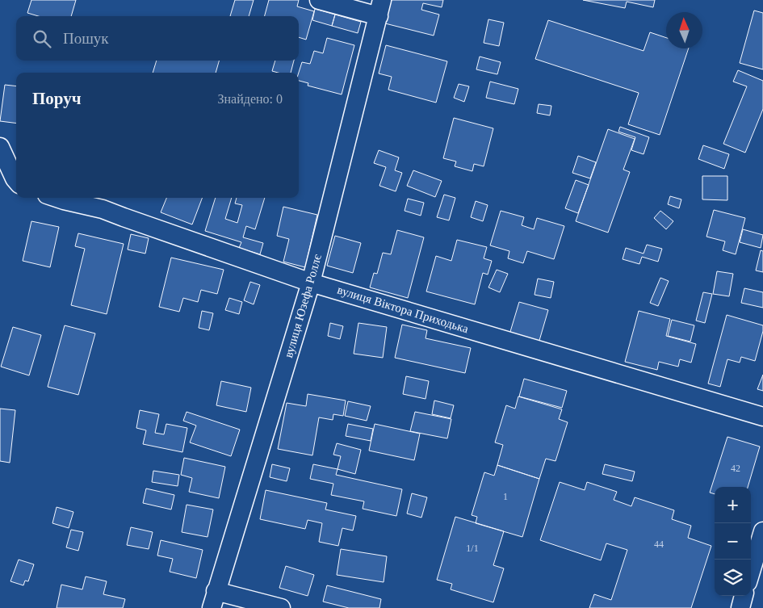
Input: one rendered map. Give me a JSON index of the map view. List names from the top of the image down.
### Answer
{
  "streets": {
    "street": ["вулиця Юзефа Роллє", "вулиця Віктора Приходька"]
  },
  "crossings": [
    ["вулиця Юзефа Роллє", "вулиця Віктора Приходька"]
  ],
  "house_numbers": [
    "42",
    "1",
    "44",
    "1/1"
  ],
  "north": "top",
  "page": {
    "search": "Пошук",
    "heading": ["Поруч", "Знайдено: 0"],
    "map_buttons": ["+", "−"]
  }
}
